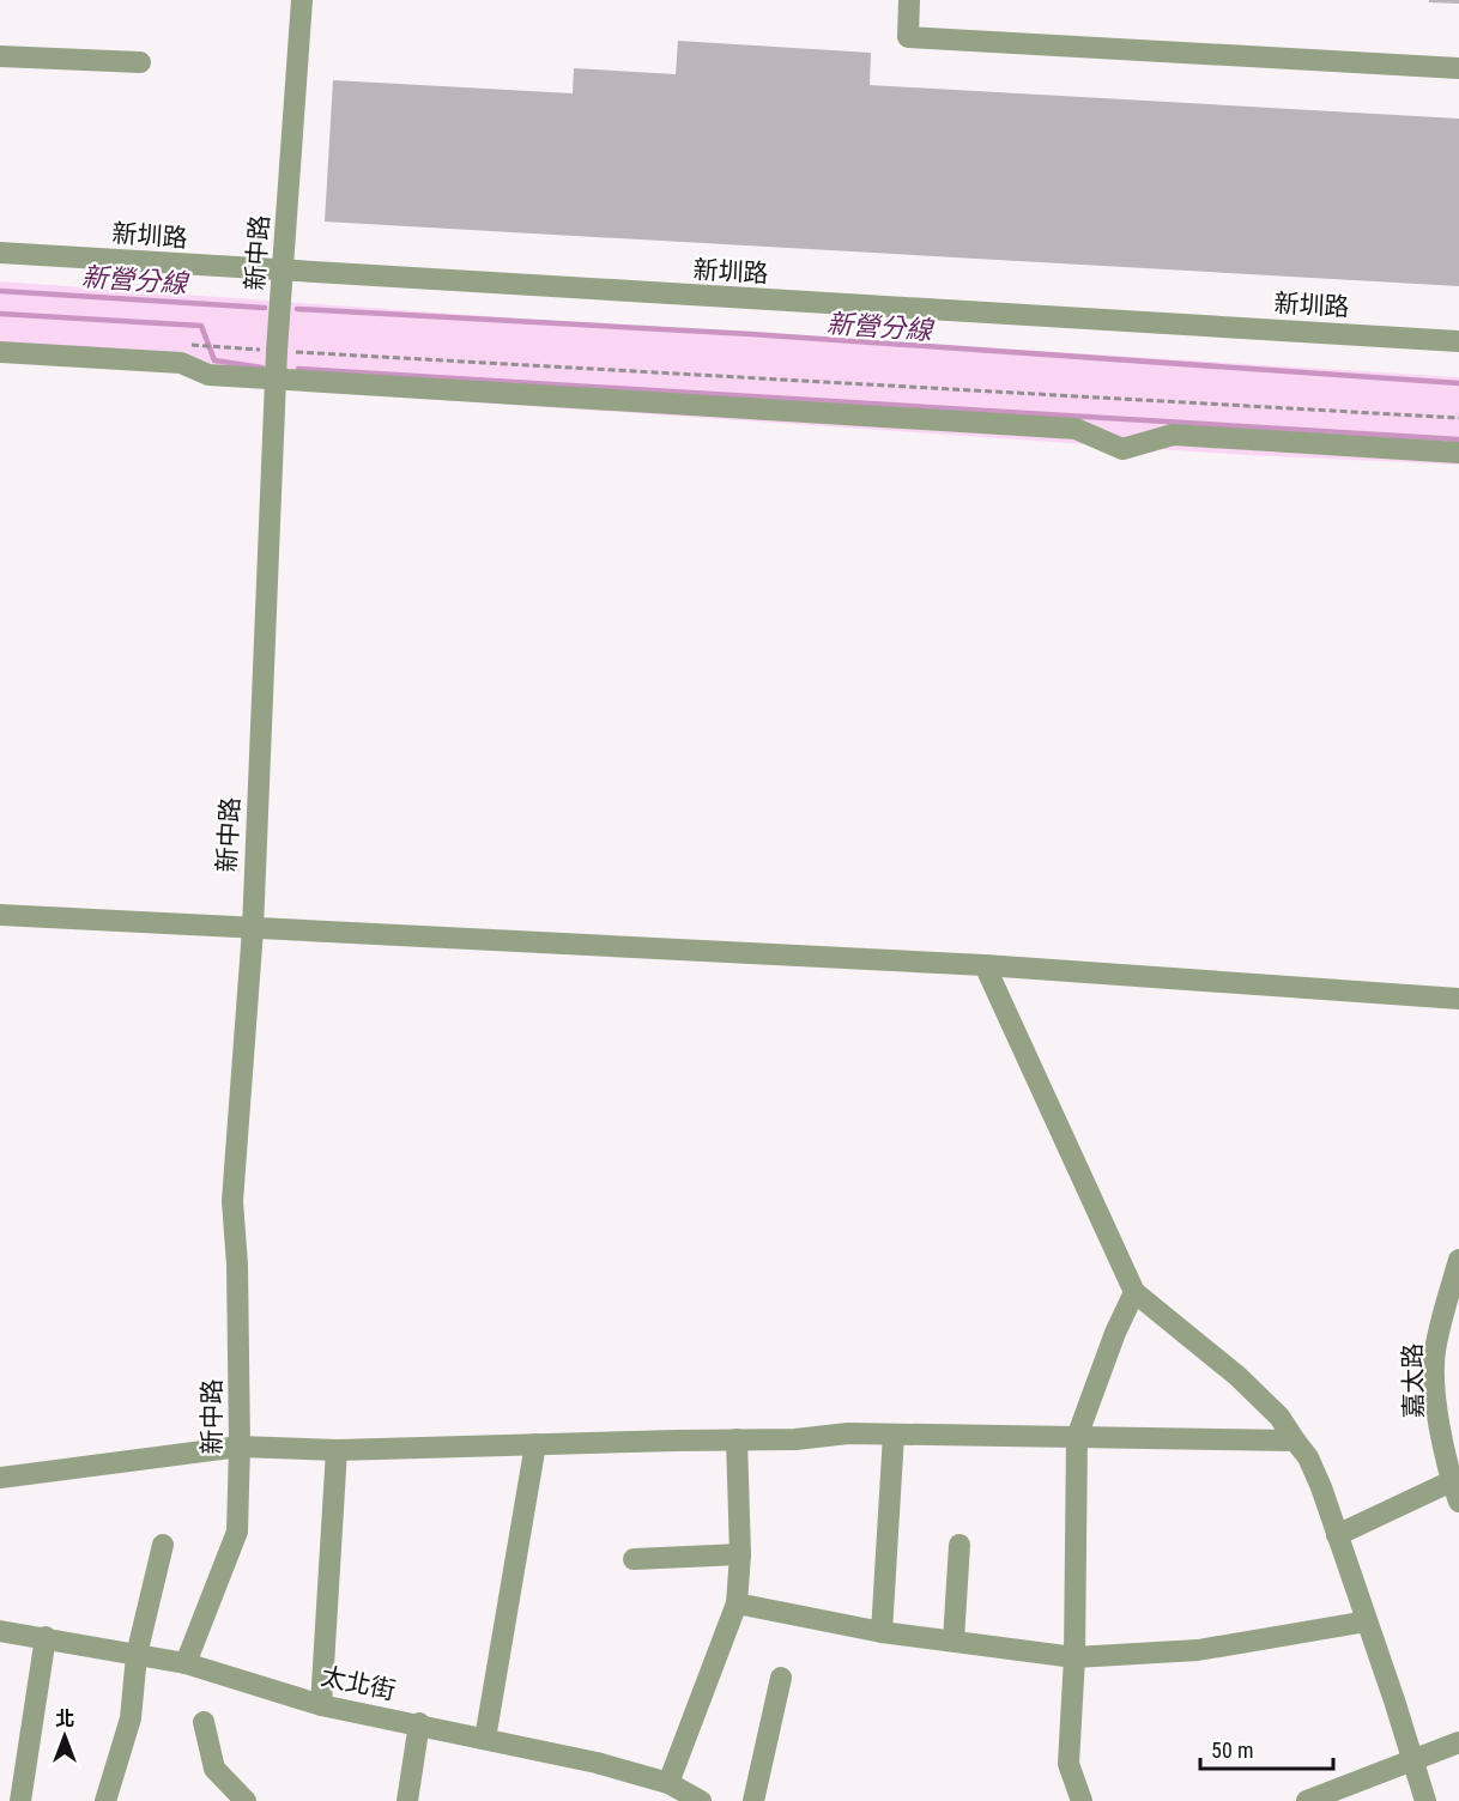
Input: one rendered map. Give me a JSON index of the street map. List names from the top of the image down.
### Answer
{
  "streets": {
    "street": [
      "新圳路",
      "新中路",
      "嘉太路",
      "太北街"
    ]
  },
  "crossings": [
    ["新圳路", "新中路"],
    ["新中路", "太北街"]
  ],
  "water": ["新營分線"],
  "scale_bar": "50 m",
  "north": "top"
}
